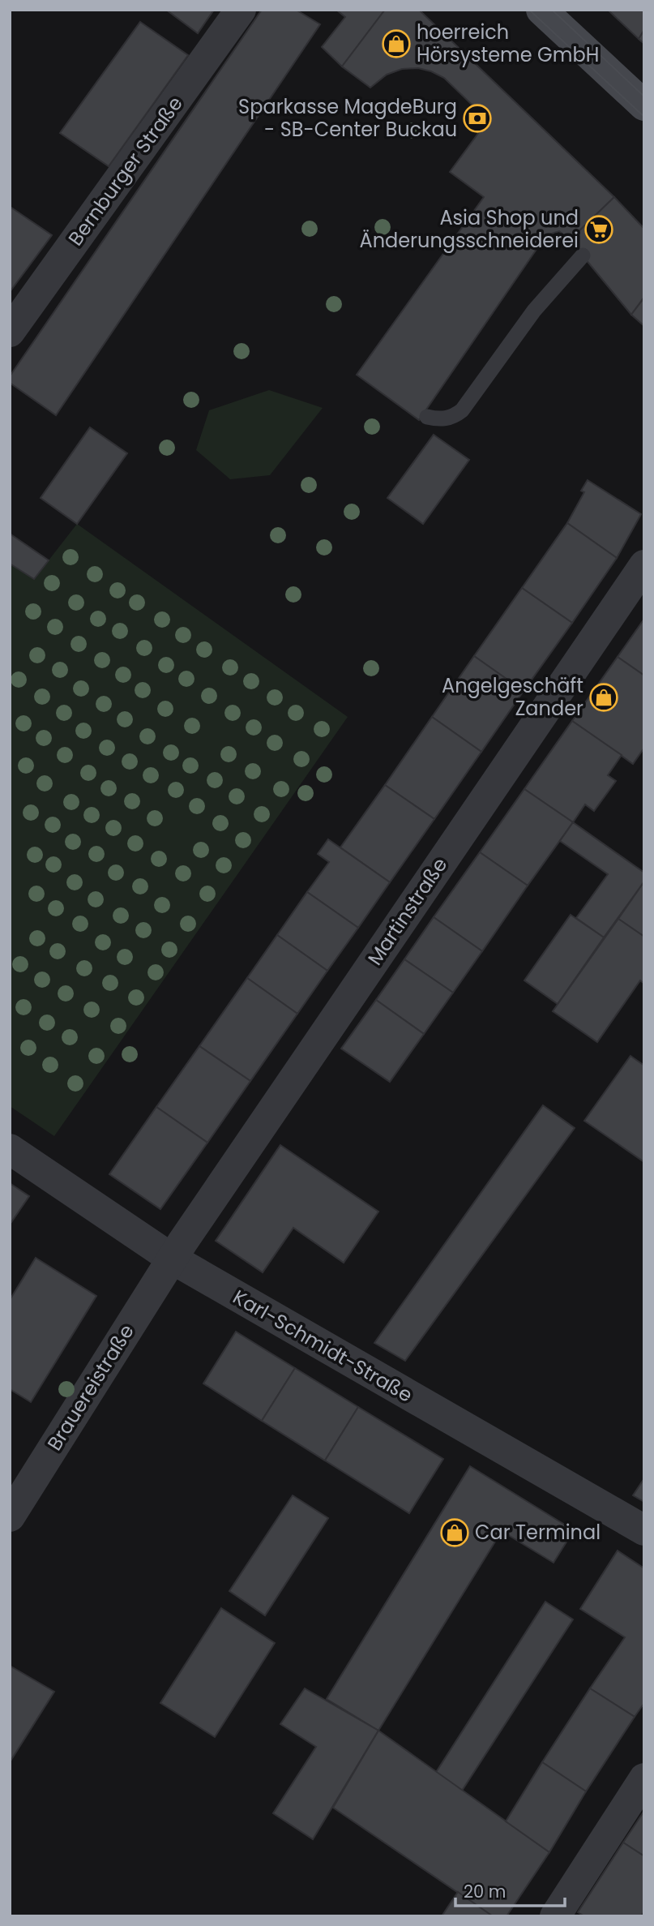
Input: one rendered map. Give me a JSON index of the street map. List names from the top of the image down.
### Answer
{
  "streets": {
    "street": [
      "Bernburger Straße",
      "Martinstraße",
      "Karl-Schmidt-Straße",
      "Brauereistraße"
    ]
  },
  "crossings": [
    ["Martinstraße", "Karl-Schmidt-Straße"],
    ["Martinstraße", "Brauereistraße"],
    ["Karl-Schmidt-Straße", "Brauereistraße"]
  ],
  "places": {
    "shop": ["hoerreich Hörsysteme GmbH", "Angelgeschäft Zander", "Car Terminal"],
    "bank": ["Sparkasse MagdeBurg - SB-Center Buckau"],
    "supermarket": ["Asia Shop und Änderungsschneiderei"]
  },
  "scale_bar": "20 m"
}
